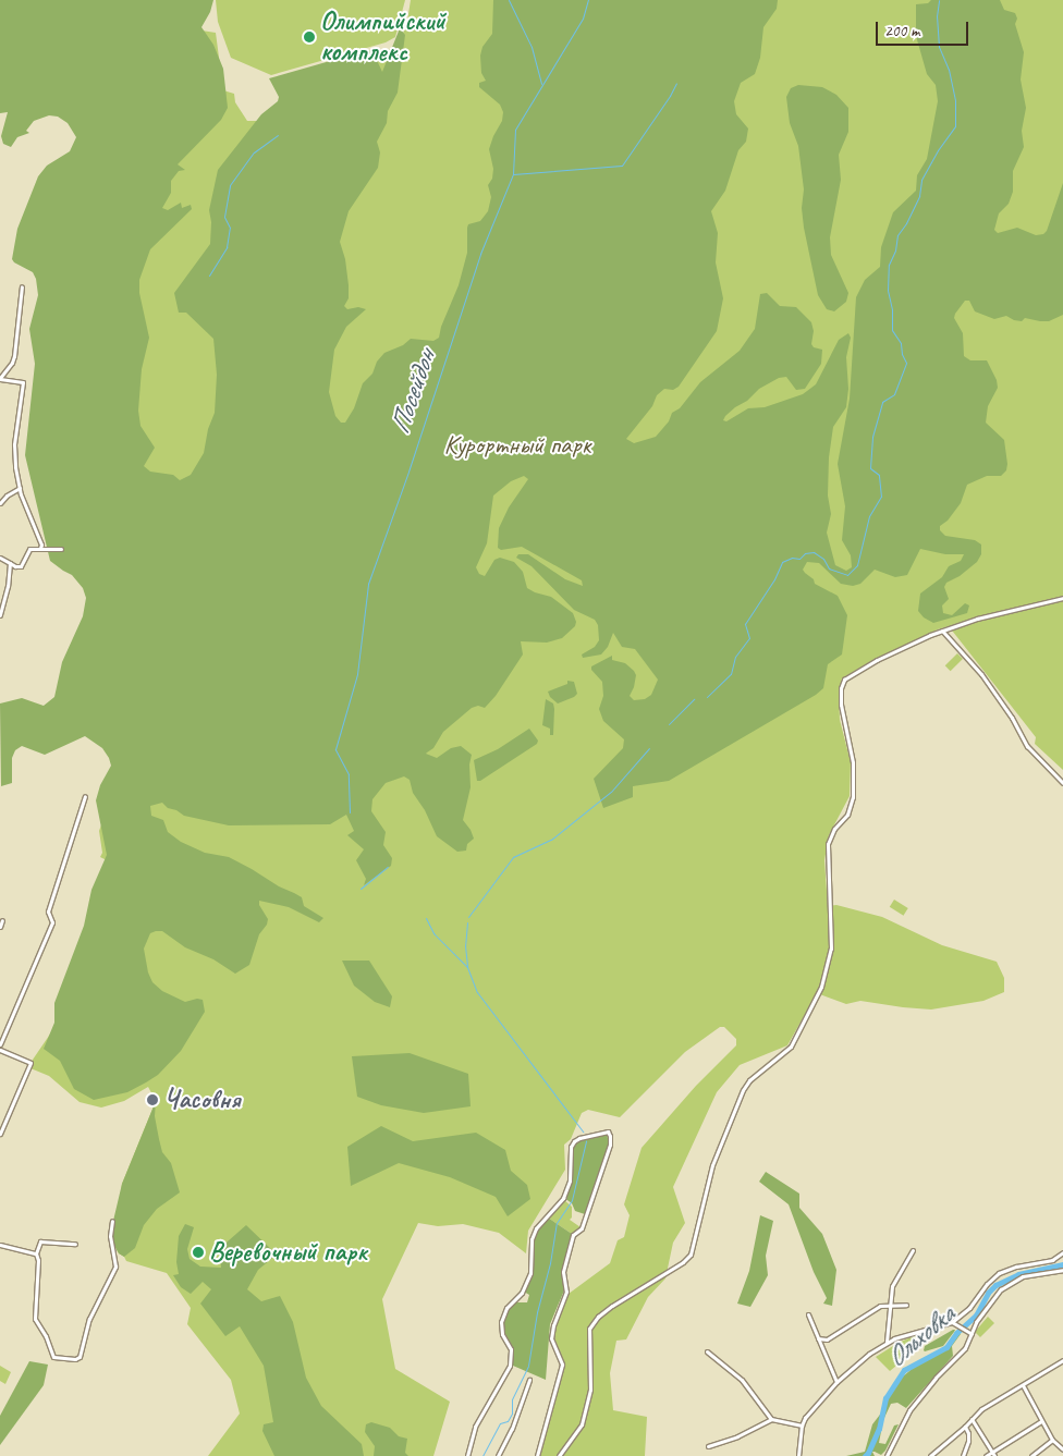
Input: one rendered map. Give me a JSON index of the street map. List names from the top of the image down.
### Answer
{
  "water": ["Посейдон", "Ольховка"],
  "parks": ["Курортный парк"],
  "places": ["Олимпийский комплекс", "Часовня", "Веревочный парк"],
  "scale_bar": "200 m"
}
